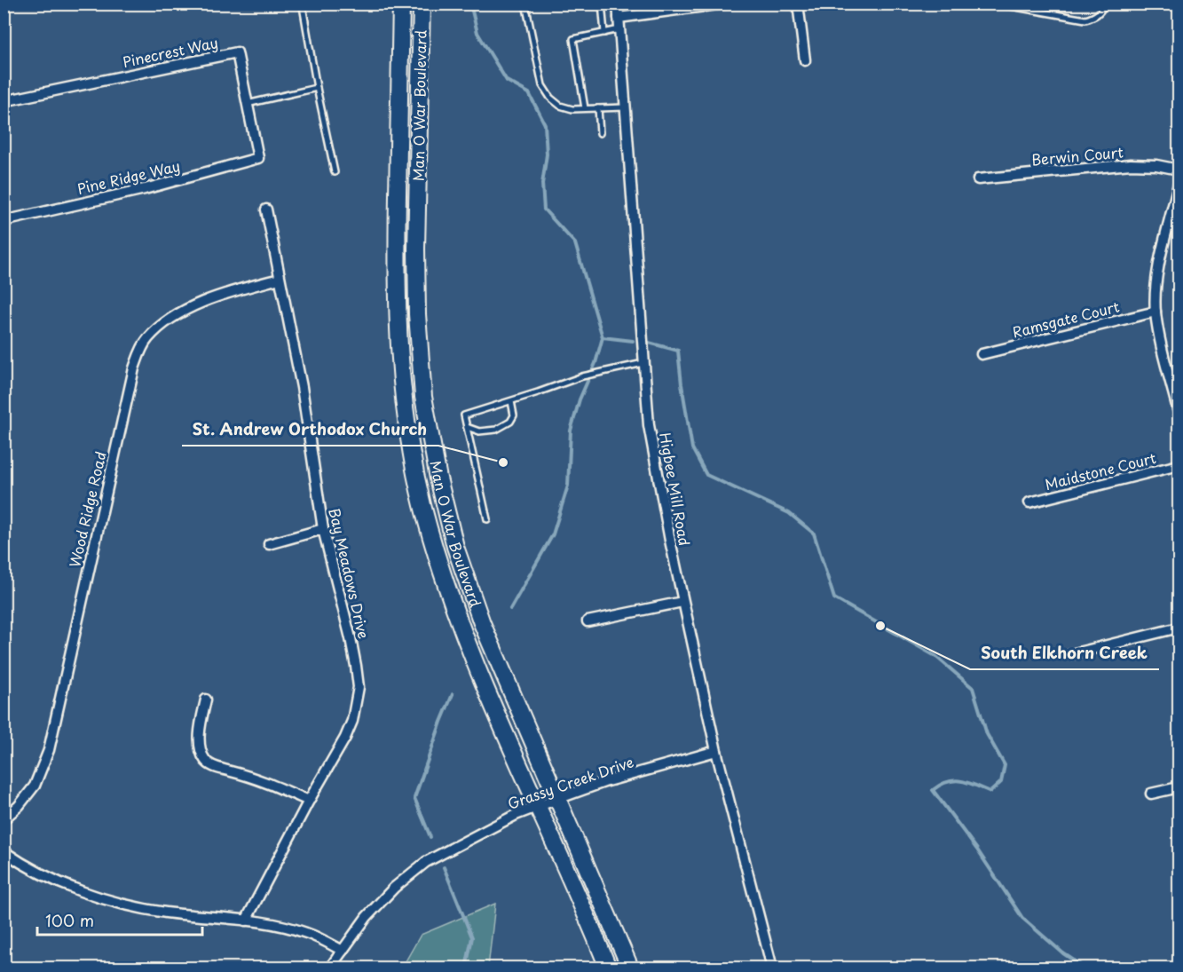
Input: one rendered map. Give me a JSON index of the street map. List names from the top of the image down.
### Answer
{
  "streets": {
    "main road": ["Man O War Boulevard"],
    "street": [
      "Pinecrest Way",
      "Berwin Court",
      "Pine Ridge Way",
      "Ramsgate Court",
      "Maidstone Court",
      "Higbee Mill Road",
      "Wood Ridge Road",
      "Bay Meadows Drive",
      "Grassy Creek Drive"
    ]
  },
  "crossings": [
    ["Pinecrest Way", "Pine Ridge Way"],
    ["Man O War Boulevard", "Grassy Creek Drive"],
    ["Higbee Mill Road", "Grassy Creek Drive"],
    ["Wood Ridge Road", "Bay Meadows Drive"]
  ],
  "places": ["St. Andrew Orthodox Church", "South Elkhorn Creek"],
  "scale_bar": "100 m"
}
